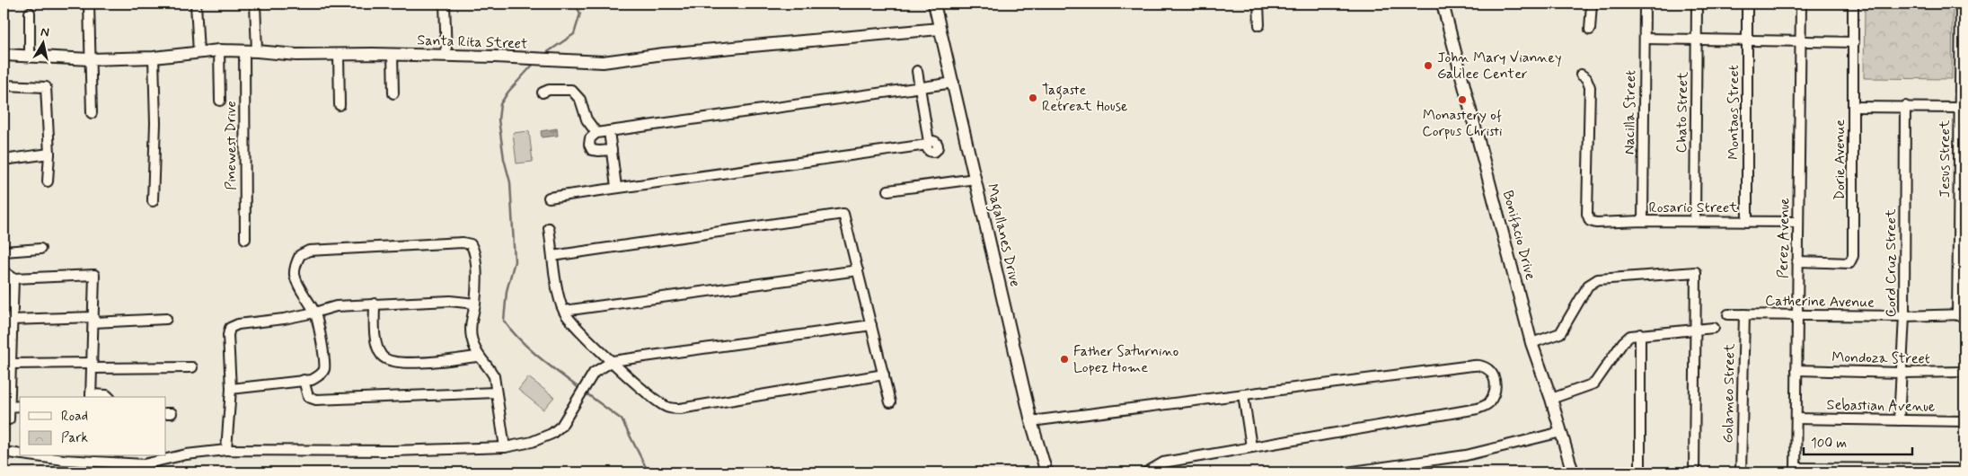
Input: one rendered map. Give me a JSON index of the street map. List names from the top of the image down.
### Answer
{
  "streets": {
    "street": [
      "Santa Rita Street",
      "Nacilla Street",
      "Chato Street",
      "Montaos Street",
      "Pinewest Drive",
      "Jesus Street",
      "Dorie Avenue",
      "Rosario Street",
      "Magallanes Drive",
      "Bonifacio Drive",
      "Perez Avenue",
      "Cord Cruz Street",
      "Catherine Avenue",
      "Mondoza Street",
      "Golameo Street",
      "Sebastian Avenue"
    ]
  },
  "crossings": [
    ["Santa Rita Street", "Pinewest Drive"],
    ["Santa Rita Street", "Magallanes Drive"],
    ["Nacilla Street", "Rosario Street"],
    ["Chato Street", "Rosario Street"],
    ["Montaos Street", "Rosario Street"],
    ["Jesus Street", "Catherine Avenue"],
    ["Dorie Avenue", "Perez Avenue"],
    ["Rosario Street", "Perez Avenue"],
    ["Perez Avenue", "Catherine Avenue"],
    ["Perez Avenue", "Mondoza Street"],
    ["Perez Avenue", "Sebastian Avenue"],
    ["Cord Cruz Street", "Catherine Avenue"],
    ["Cord Cruz Street", "Mondoza Street"],
    ["Cord Cruz Street", "Sebastian Avenue"],
    ["Catherine Avenue", "Golameo Street"]
  ],
  "places": [
    "John Mary Vianney Galilee Center",
    "Tagaste Retreat House",
    "Monastery of Corpus Christi",
    "Father Saturnino Lopez Home"
  ],
  "legend": ["Road", "Park"],
  "scale_bar": "100 m",
  "north": "top"
}
